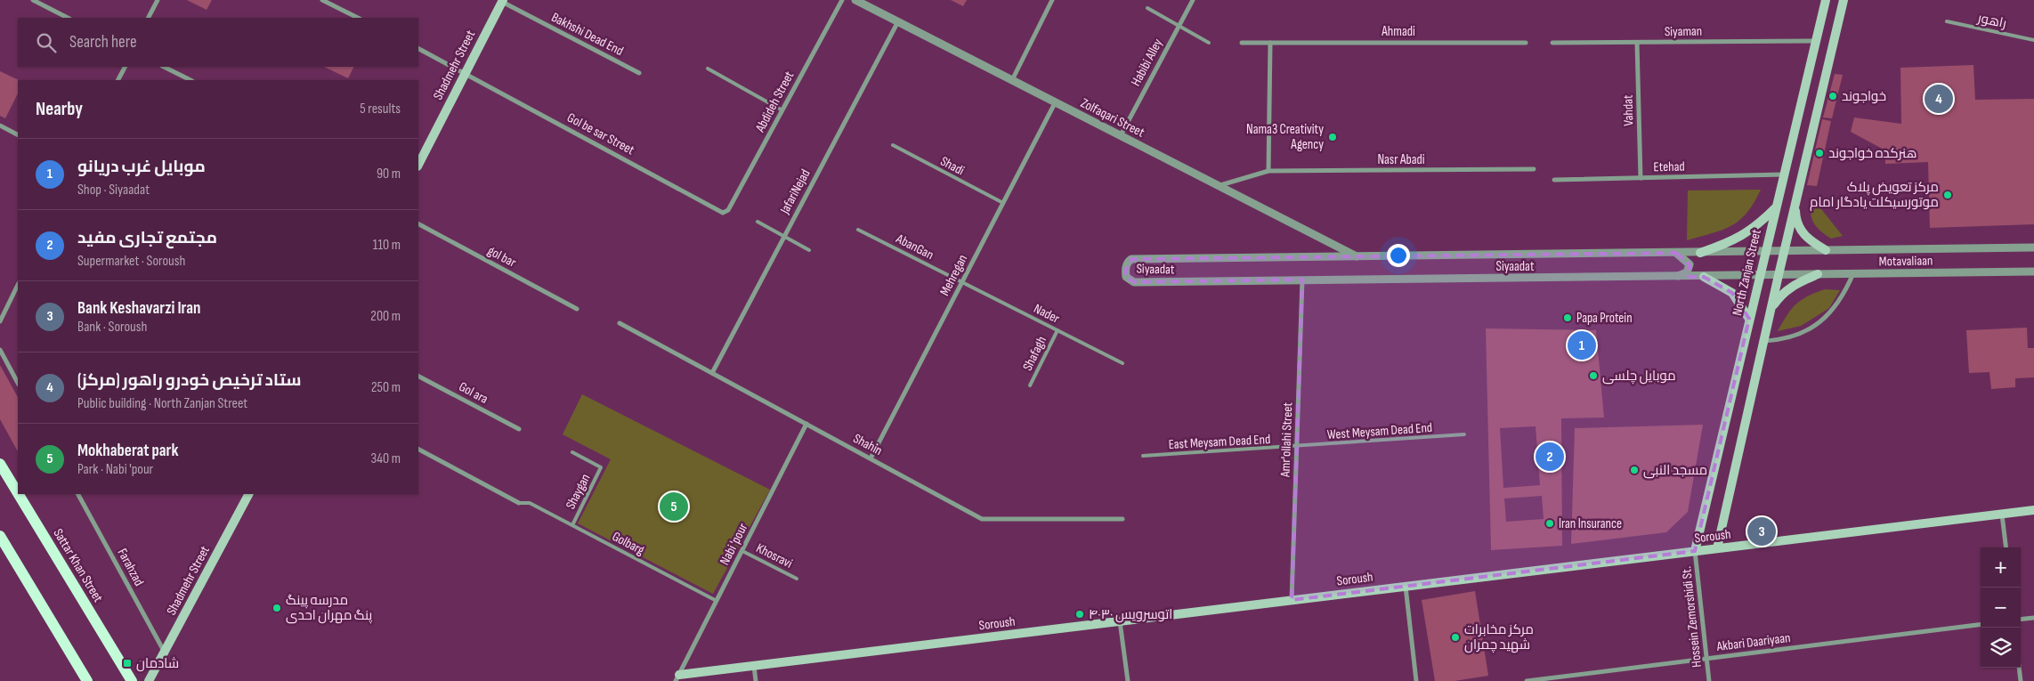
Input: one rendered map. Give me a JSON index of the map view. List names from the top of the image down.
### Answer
{
  "streets": {
    "main road": [
      "Shadmehr Street",
      "North Zanjan Street",
      "Soroush",
      "Sattar Khan Street"
    ],
    "street": [
      "Ahmadi",
      "Siyaman",
      "Bakhshi Dead End",
      "Habibi Alley",
      "Abdideh Street",
      "Vahdat",
      "Zolfaqari Street",
      "Gol be sar Street",
      "Nasr Abadi",
      "Etehad",
      "JafariNejad",
      "gol bar",
      "Motavaliaan",
      "Siyaadat",
      "Mehregan",
      "Gol ara",
      "Amr'ollahi Street",
      "Shahin",
      "Nabi 'pour",
      "Farahzad",
      "Hossein Zemorshidi St.",
      "Akbari Daariyaan"
    ],
    "lane": [
      "راهور",
      "Shadi",
      "AbanGan",
      "Nader",
      "Shafagh",
      "West Meysam Dead End",
      "East Meysam Dead End",
      "Shaygan",
      "Golbarg",
      "Khosravi"
    ]
  },
  "crossings": [
    ["Siyaman", "Vahdat"],
    ["Siyaman", "North Zanjan Street"],
    ["Bakhshi Dead End", "Shadmehr Street"],
    ["Habibi Alley", "Zolfaqari Street"],
    ["Shadmehr Street", "Gol be sar Street"],
    ["Shadmehr Street", "Farahzad"],
    ["Abdideh Street", "Gol be sar Street"],
    ["Vahdat", "Etehad"],
    ["Zolfaqari Street", "Nasr Abadi"],
    ["Zolfaqari Street", "JafariNejad"],
    ["Zolfaqari Street", "Siyaadat"],
    ["Zolfaqari Street", "Mehregan"],
    ["Shadi", "Mehregan"],
    ["Etehad", "North Zanjan Street"],
    ["JafariNejad", "Shahin"],
    ["AbanGan", "Mehregan"],
    ["AbanGan", "Nader"],
    ["Motavaliaan", "Siyaadat"],
    ["Siyaadat", "North Zanjan Street"],
    ["Siyaadat", "Amr'ollahi Street"],
    ["North Zanjan Street", "Soroush"],
    ["North Zanjan Street", "Hossein Zemorshidi St."],
    ["Mehregan", "Nader"],
    ["Mehregan", "Shahin"],
    ["Nader", "Shafagh"],
    ["West Meysam Dead End", "Amr'ollahi Street"],
    ["West Meysam Dead End", "East Meysam Dead End"],
    ["Amr'ollahi Street", "East Meysam Dead End"],
    ["Amr'ollahi Street", "Soroush"],
    ["Shahin", "Nabi 'pour"],
    ["Shaygan", "Golbarg"],
    ["Soroush", "Nabi 'pour"],
    ["Soroush", "Hossein Zemorshidi St."],
    ["Golbarg", "Nabi 'pour"],
    ["Nabi 'pour", "Khosravi"],
    ["Hossein Zemorshidi St.", "Akbari Daariyaan"]
  ],
  "places": {
    "other": [
      "خواجوند",
      "Nama3 Creativity Agency",
      "هنرکده خواجوند",
      "مرکز تعویض پلاک موتورسیکلت یادگار امام",
      "Papa Protein",
      "موبایل چلسی",
      "مسجد النبی",
      "Iran Insurance",
      "مدرسه پینگ پنگ مهران احدی",
      "اتوسرویس ۴۰۳۰",
      "مرکز مخابرات شهید چمران"
    ],
    "transit": ["شادمان"]
  },
  "page": {
    "search": "Search here",
    "heading": ["Nearby", "5 results"],
    "pins": [
      "4",
      "1",
      "2",
      "5",
      "3"
    ],
    "list": [
      {
        "mark": "1",
        "name": "موبایل غرب دریانو",
        "note": "Shop · Siyaadat",
        "value": "90 m"
      },
      {
        "mark": "2",
        "name": "مجتمع تجاری مفید",
        "note": "Supermarket · Soroush",
        "value": "110 m"
      },
      {
        "mark": "3",
        "name": "Bank Keshavarzi Iran",
        "note": "Bank · Soroush",
        "value": "200 m"
      },
      {
        "mark": "4",
        "name": "ستاد ترخیص خودرو راهور (مرکز)",
        "note": "Public building · North Zanjan Street",
        "value": "250 m"
      },
      {
        "mark": "5",
        "name": "Mokhaberat park",
        "note": "Park · Nabi 'pour",
        "value": "340 m"
      }
    ],
    "map_buttons": ["+", "−"]
  }
}
